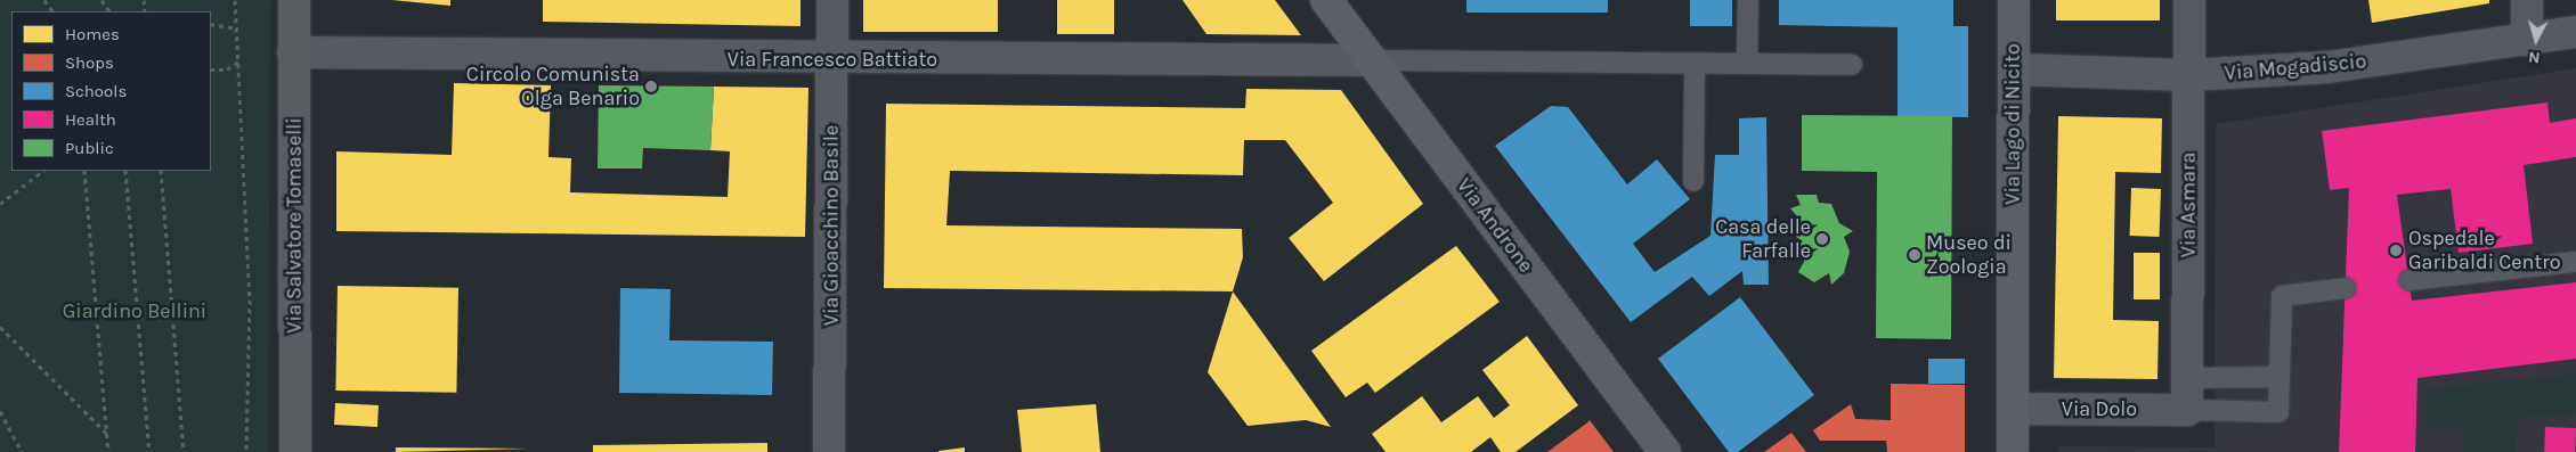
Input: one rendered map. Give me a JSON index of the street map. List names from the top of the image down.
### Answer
{
  "streets": {
    "main road": ["Via Lago di Nicito", "Via Salvatore Tomaselli", "Via Androne"],
    "street": [
      "Via Francesco Battiato",
      "Via Mogadiscio",
      "Via Asmara",
      "Via Gioacchino Basile",
      "Via Dolo"
    ]
  },
  "crossings": [
    ["Via Francesco Battiato", "Via Salvatore Tomaselli"],
    ["Via Francesco Battiato", "Via Gioacchino Basile"],
    ["Via Francesco Battiato", "Via Androne"],
    ["Via Mogadiscio", "Via Lago di Nicito"],
    ["Via Mogadiscio", "Via Asmara"],
    ["Via Lago di Nicito", "Via Dolo"],
    ["Via Asmara", "Via Dolo"]
  ],
  "parks": ["Giardino Bellini"],
  "places": [
    "Circolo Comunista Olga Benario",
    "Casa delle Farfalle",
    "Ospedale Garibaldi Centro",
    "Museo di Zoologia"
  ],
  "legend": [
    "Homes",
    "Shops",
    "Schools",
    "Health",
    "Public"
  ],
  "north": "bottom"
}
